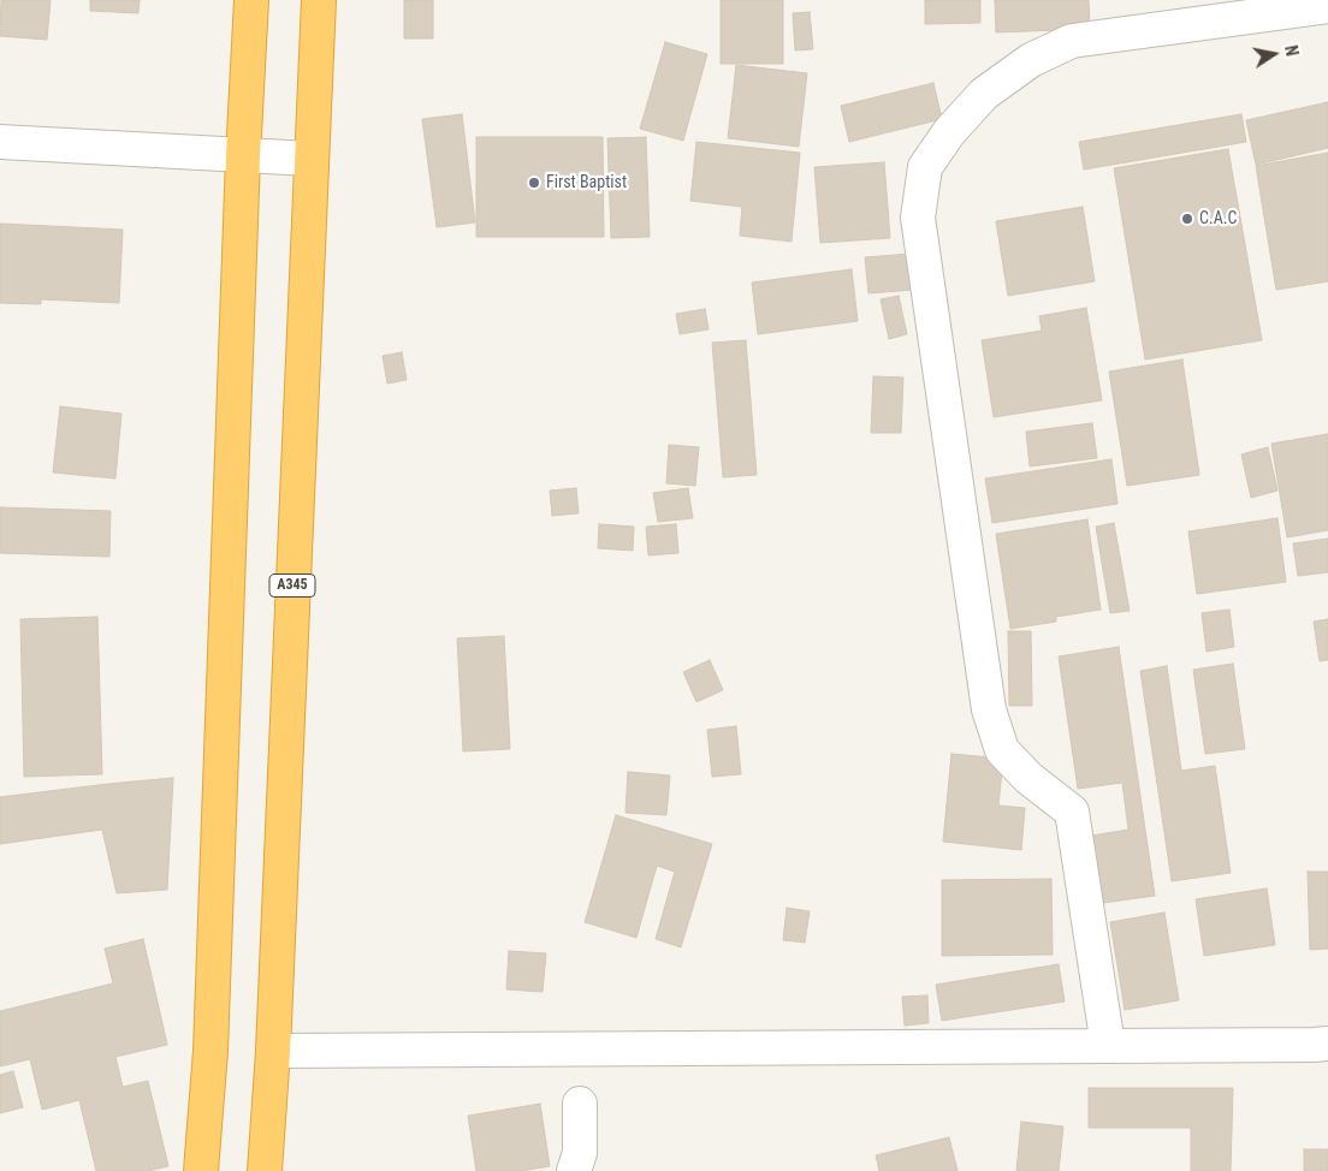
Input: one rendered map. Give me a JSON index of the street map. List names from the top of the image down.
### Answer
{
  "streets": {
    "highway": ["A345"]
  },
  "places": ["First Baptist", "C.A.C"],
  "north": "right"
}
